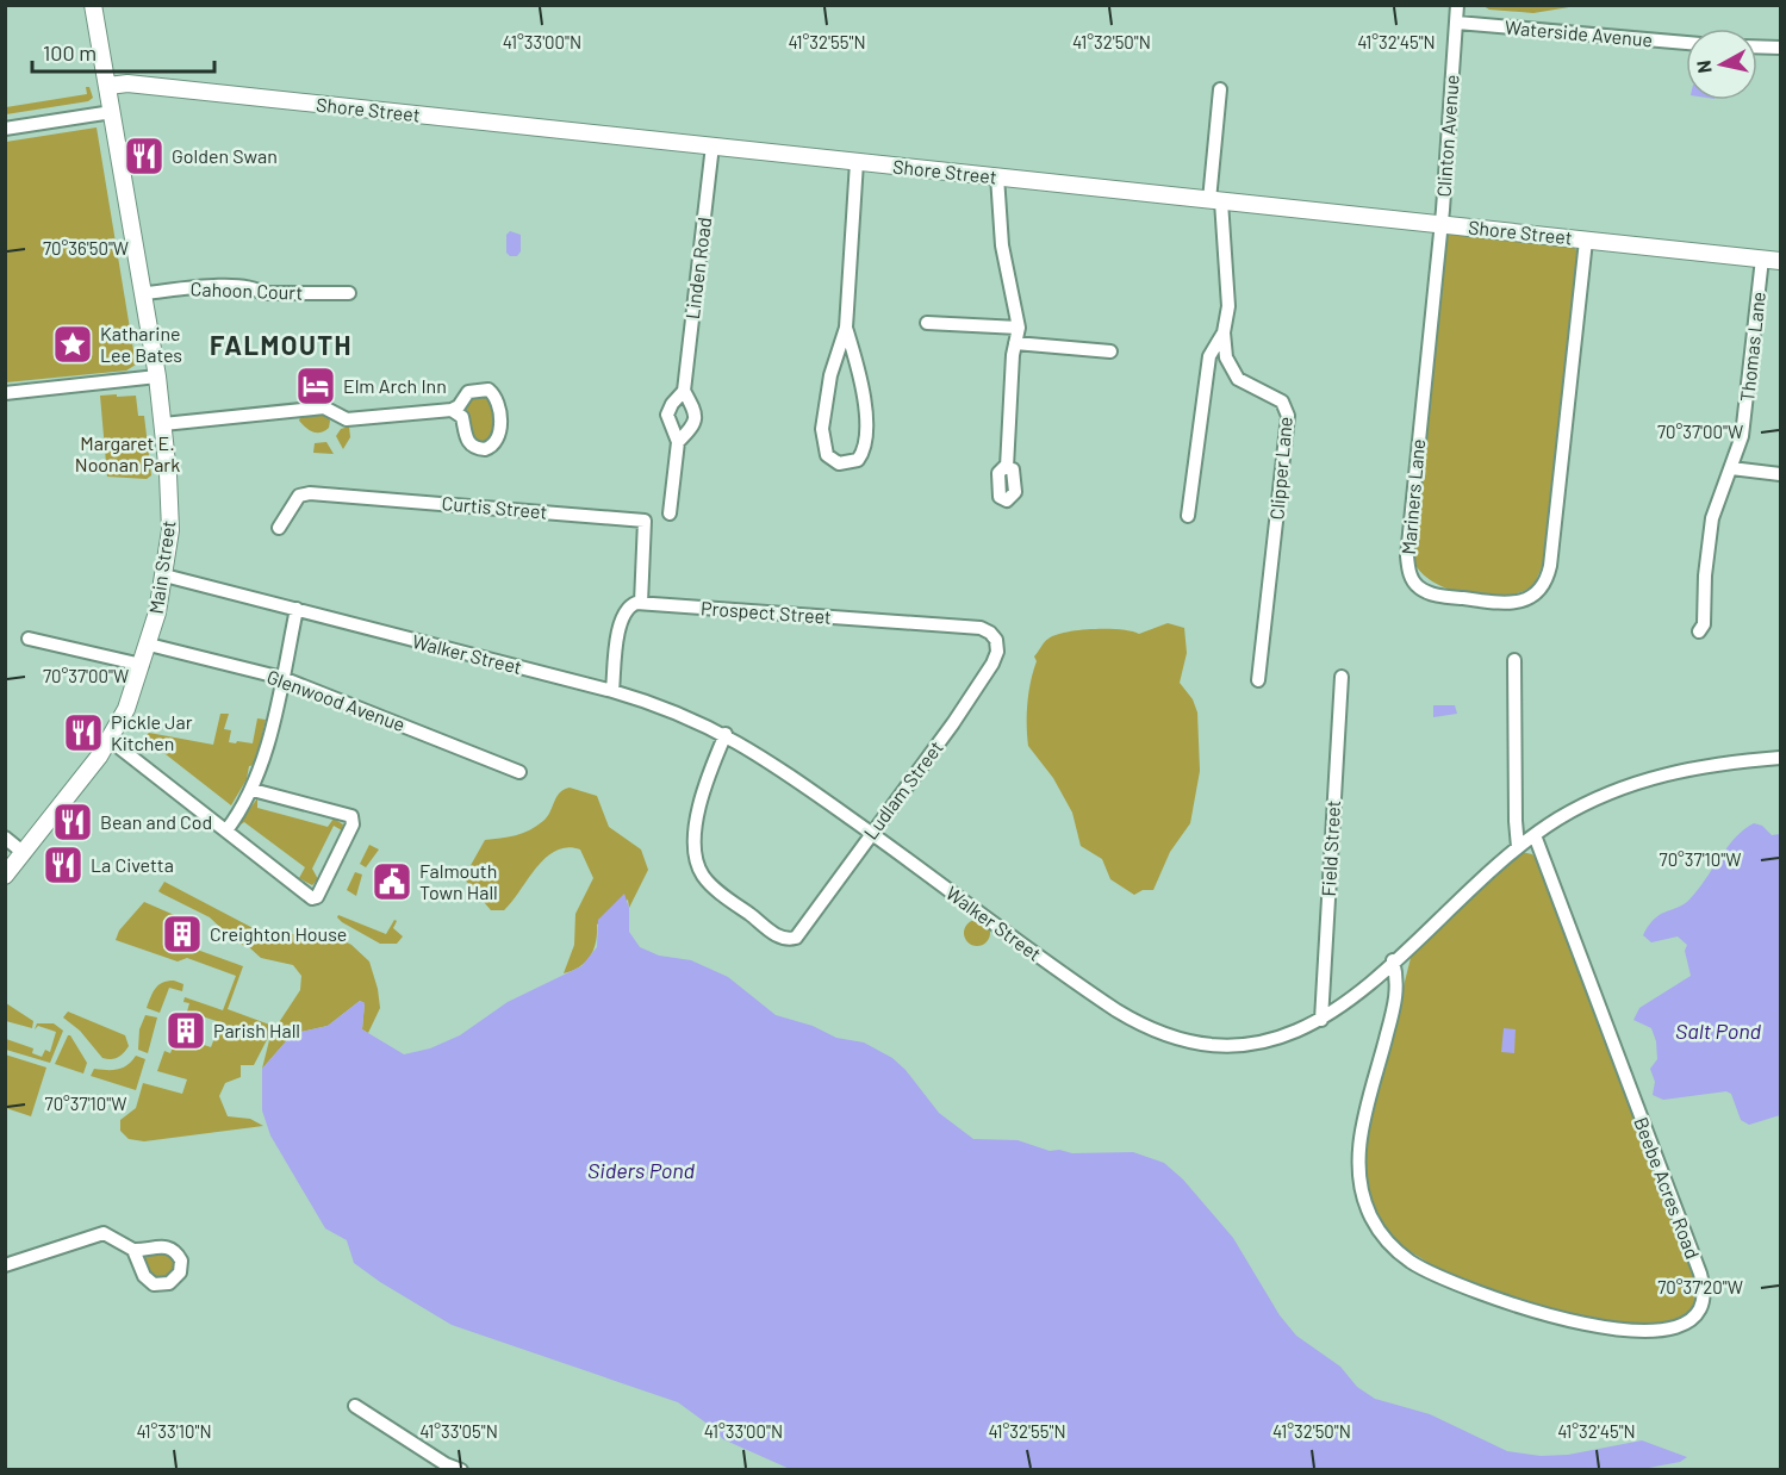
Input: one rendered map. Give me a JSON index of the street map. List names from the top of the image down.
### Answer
{
  "streets": {
    "main road": ["Shore Street", "Main Street"],
    "street": [
      "Waterside Avenue",
      "Clinton Avenue",
      "Linden Road",
      "Cahoon Court",
      "Thomas Lane",
      "Clipper Lane",
      "Mariners Lane",
      "Curtis Street",
      "Prospect Street",
      "Walker Street",
      "Glenwood Avenue",
      "Ludlam Street",
      "Field Street",
      "Beebe Acres Road"
    ]
  },
  "crossings": [
    ["Waterside Avenue", "Clinton Avenue"],
    ["Shore Street", "Clinton Avenue"],
    ["Shore Street", "Linden Road"],
    ["Shore Street", "Thomas Lane"],
    ["Shore Street", "Clipper Lane"],
    ["Shore Street", "Mariners Lane"],
    ["Shore Street", "Main Street"],
    ["Clinton Avenue", "Mariners Lane"],
    ["Cahoon Court", "Main Street"],
    ["Curtis Street", "Prospect Street"],
    ["Main Street", "Walker Street"],
    ["Main Street", "Glenwood Avenue"],
    ["Prospect Street", "Ludlam Street"],
    ["Walker Street", "Ludlam Street"],
    ["Walker Street", "Field Street"],
    ["Walker Street", "Beebe Acres Road"]
  ],
  "districts": ["FALMOUTH"],
  "water": ["Salt Pond", "Siders Pond"],
  "parks": ["Margaret E. Noonan Park"],
  "places": {
    "restaurant": [
      "Golden Swan",
      "Pickle Jar Kitchen",
      "Bean and Cod",
      "La Civetta"
    ],
    "place": ["Katharine Lee Bates"],
    "hotel": ["Elm Arch Inn"],
    "public building": ["Falmouth Town Hall"],
    "building": ["Creighton House", "Parish Hall"]
  },
  "scale_bar": "100 m",
  "north": "left",
  "coordinates": [
    "41°33'00\"N",
    "41°32'55\"N",
    "41°32'50\"N",
    "41°32'45\"N",
    "70°36'50\"W",
    "70°37'00\"W",
    "70°37'10\"W",
    "70°37'20\"W",
    "41°33'10\"N",
    "41°33'05\"N"
  ]
}
